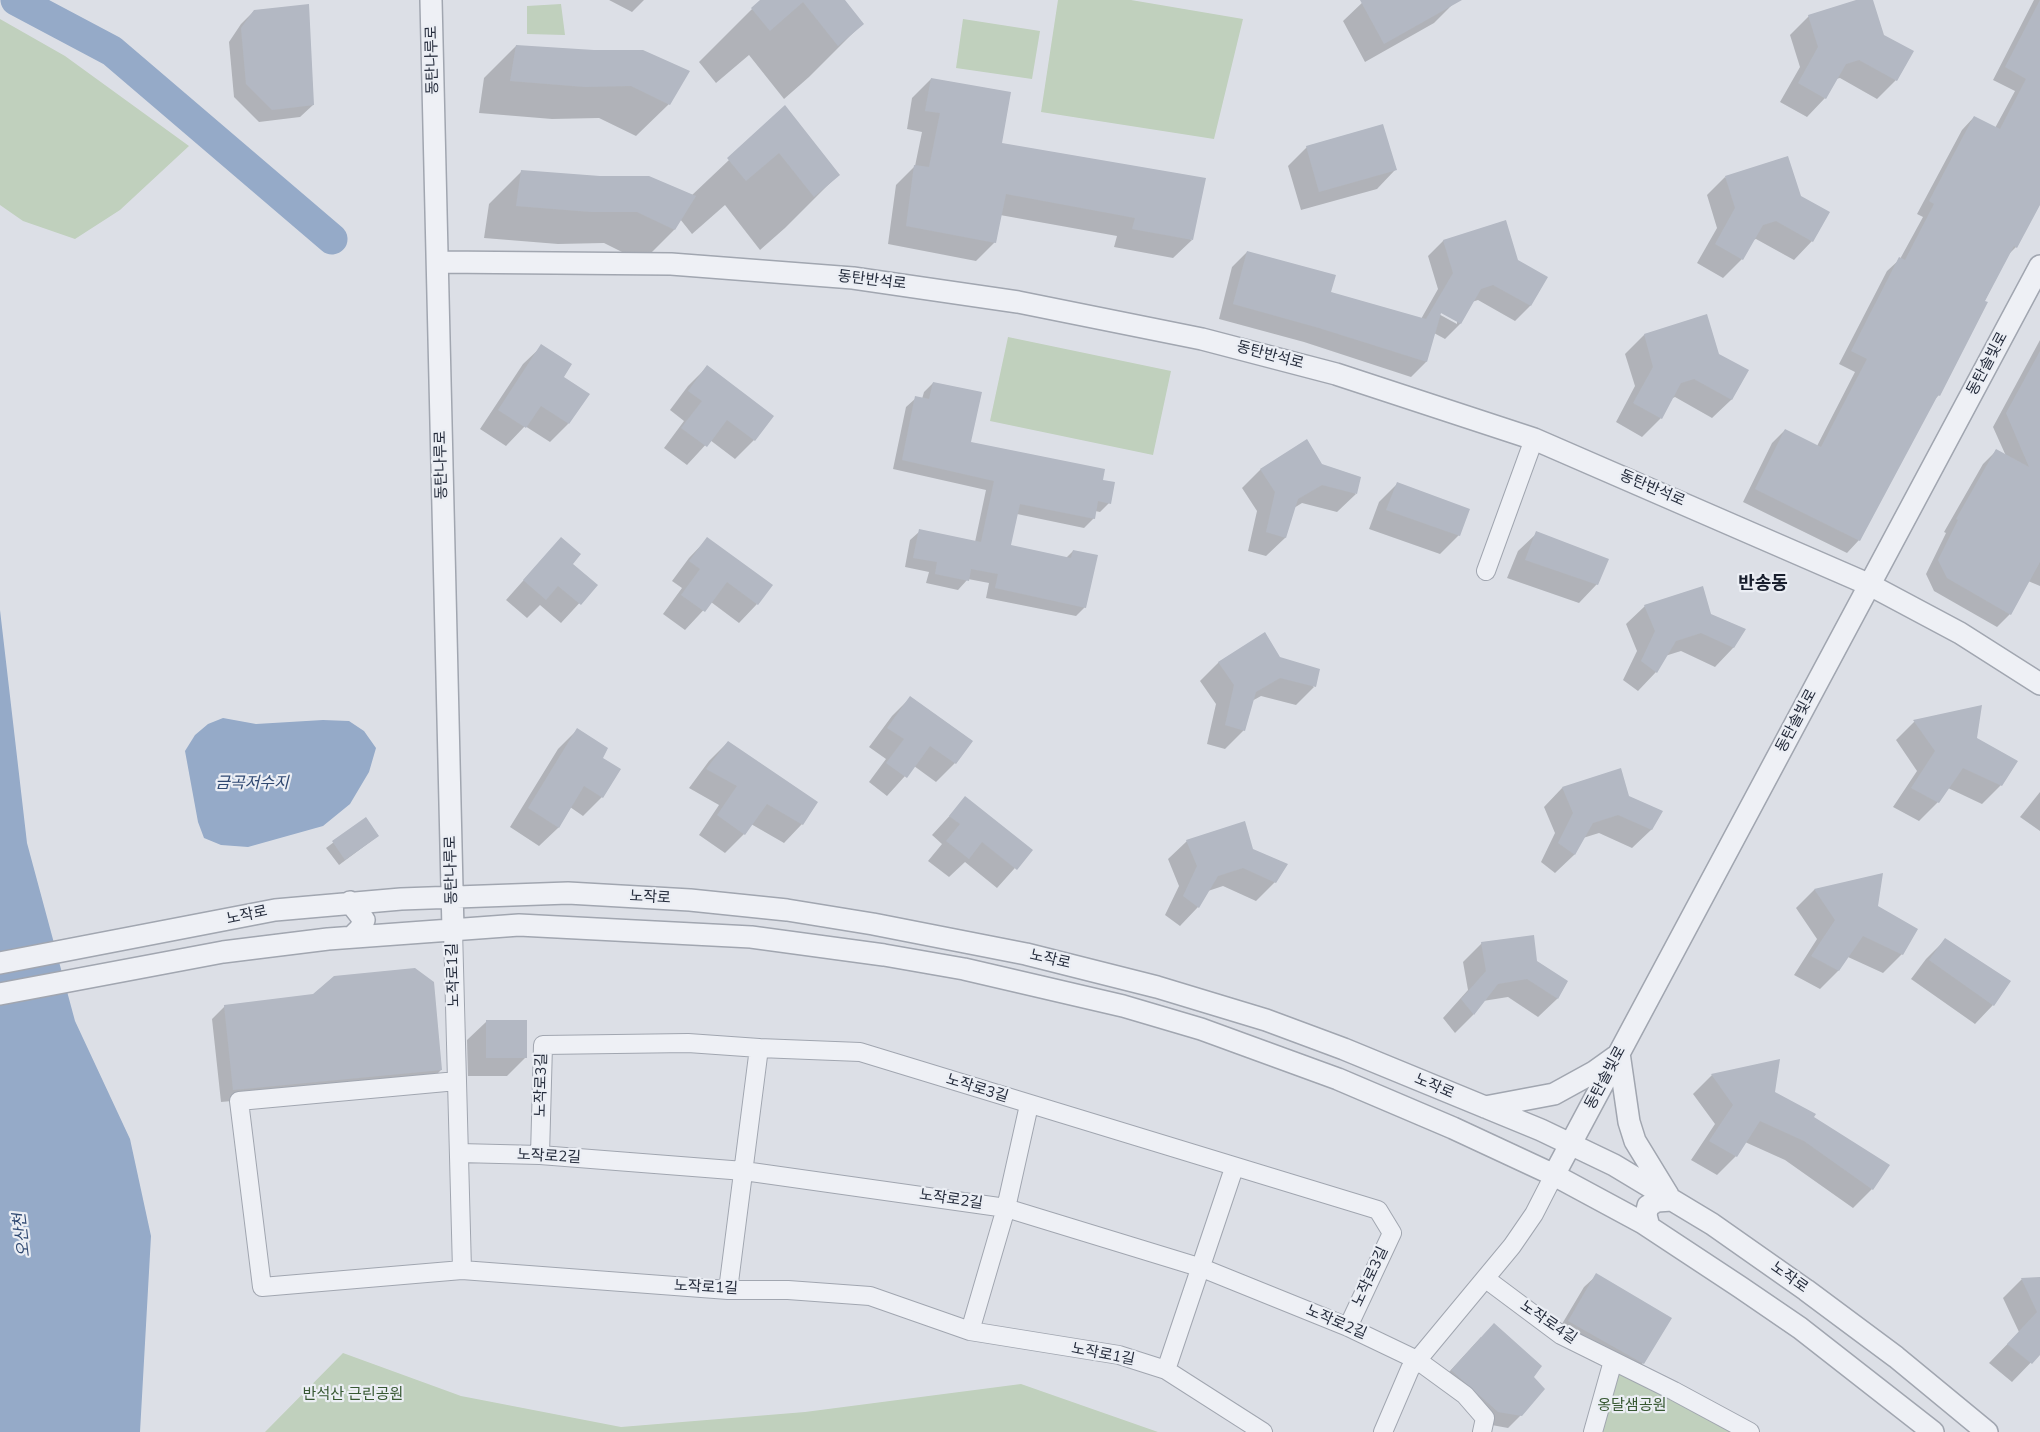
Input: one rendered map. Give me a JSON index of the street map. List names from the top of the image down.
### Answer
{
  "streets": {
    "street": [
      "동탄나루로",
      "동탄반석로",
      "동탄솔빛로",
      "노작로",
      "노작로1길",
      "노작로3길",
      "노작로2길",
      "노작로4길"
    ]
  },
  "crossings": [
    ["동탄나루로", "동탄반석로"],
    ["동탄나루로", "노작로"],
    ["동탄나루로", "노작로1길"],
    ["동탄반석로", "동탄솔빛로"],
    ["동탄솔빛로", "노작로"],
    ["노작로", "노작로1길"],
    ["노작로1길", "노작로2길"],
    ["노작로3길", "노작로2길"]
  ],
  "districts": ["반송동"],
  "water": ["금곡저수지", "오산천"],
  "parks": ["반석산 근린공원", "옹달샘공원"]
}
